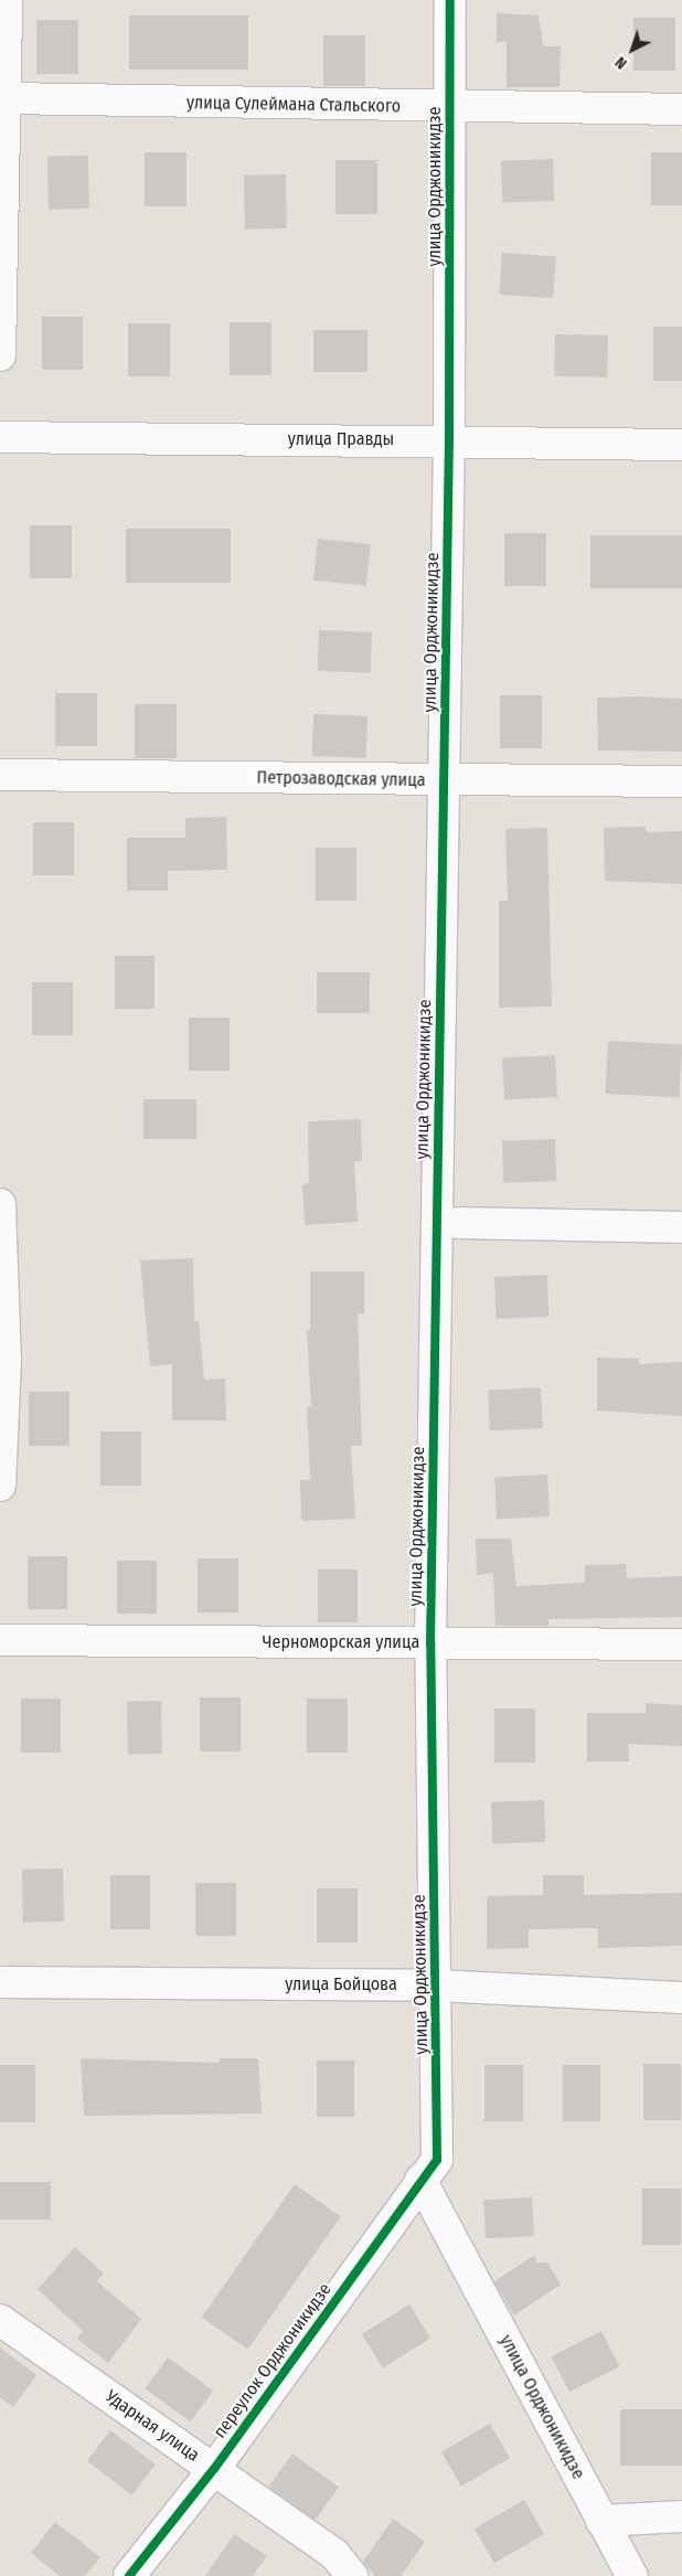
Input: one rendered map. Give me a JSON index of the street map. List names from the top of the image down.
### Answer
{
  "streets": {
    "street": [
      "улица Сулеймана Стальского",
      "улица Орджоникидзе",
      "улица Правды",
      "Петрозаводская улица",
      "Черноморская улица",
      "улица Бойцова",
      "переулок Орджоникидзе",
      "Ударная улица"
    ]
  },
  "crossings": [
    ["улица Сулеймана Стальского", "улица Орджоникидзе"],
    ["улица Орджоникидзе", "улица Правды"],
    ["улица Орджоникидзе", "Петрозаводская улица"],
    ["улица Орджоникидзе", "Черноморская улица"],
    ["улица Орджоникидзе", "улица Бойцова"],
    ["улица Орджоникидзе", "переулок Орджоникидзе"],
    ["переулок Орджоникидзе", "Ударная улица"]
  ],
  "north": "bottom left"
}
